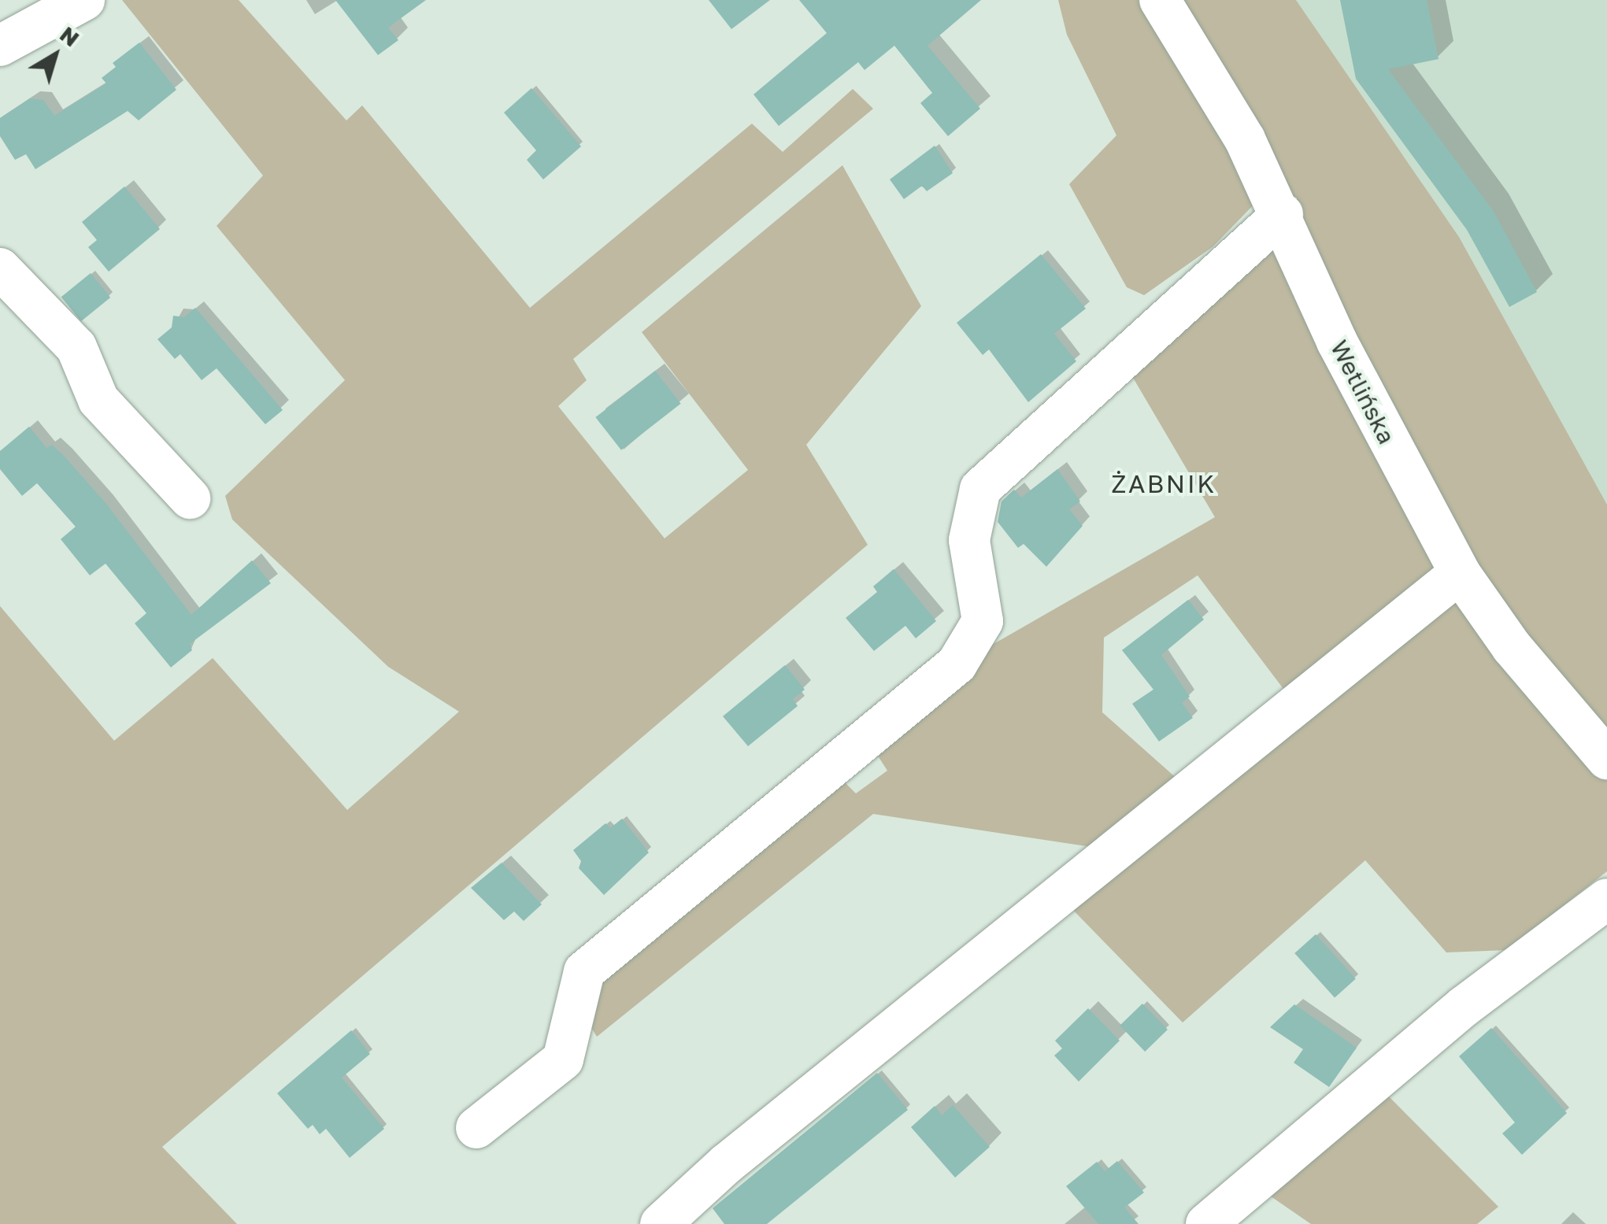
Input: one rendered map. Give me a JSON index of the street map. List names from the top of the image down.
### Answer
{
  "streets": {
    "street": ["Wetlińska"]
  },
  "districts": ["ŻABNIK"],
  "north": "top right"
}
